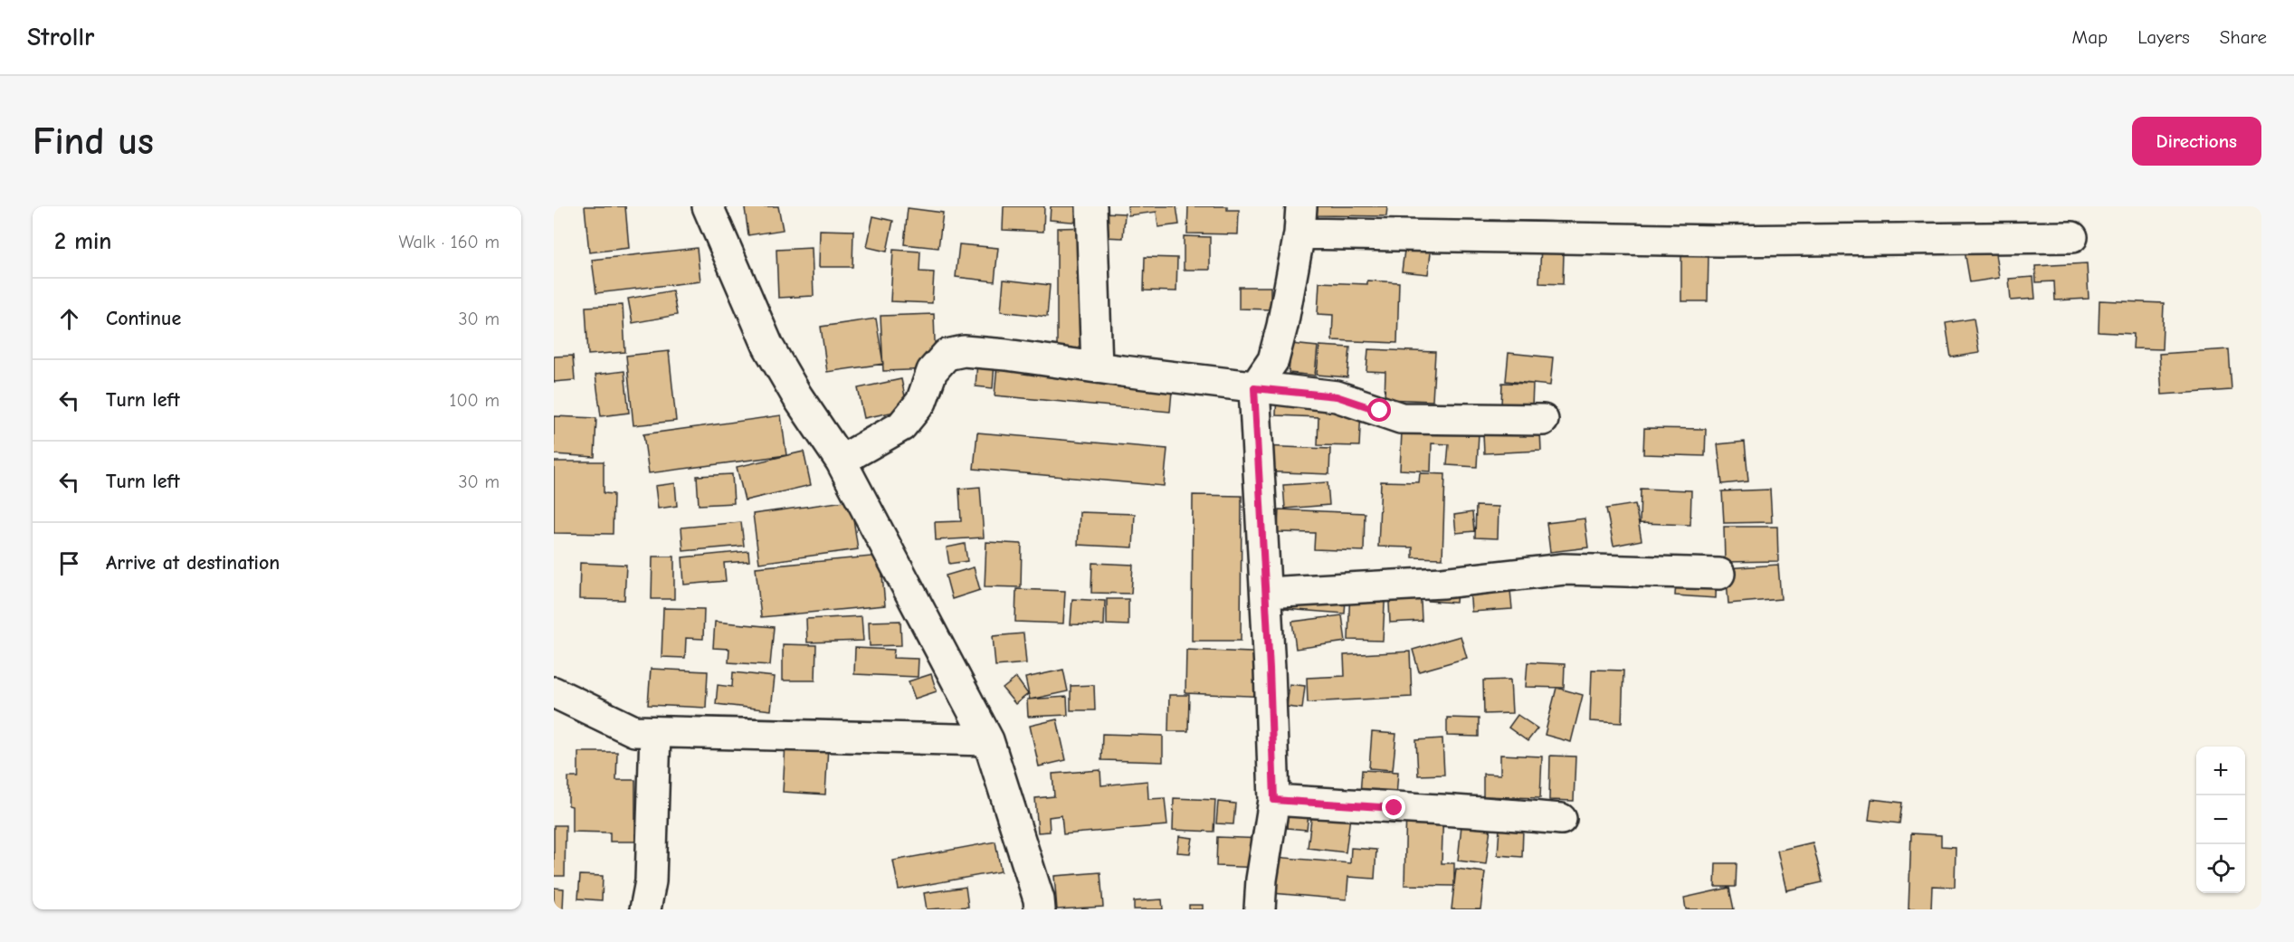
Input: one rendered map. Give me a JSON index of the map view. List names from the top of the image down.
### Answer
{
  "page": {
    "header": "Strollr",
    "nav": ["Map", "Layers", "Share"],
    "buttons": "Directions",
    "title": "Find us",
    "heading": ["2 min", "Walk · 160 m"],
    "list": [
      ["Continue", "30 m"],
      ["Turn left", "100 m"],
      ["Turn left", "30 m"],
      "Arrive at destination"
    ],
    "map_buttons": ["+", "−"]
  }
}
